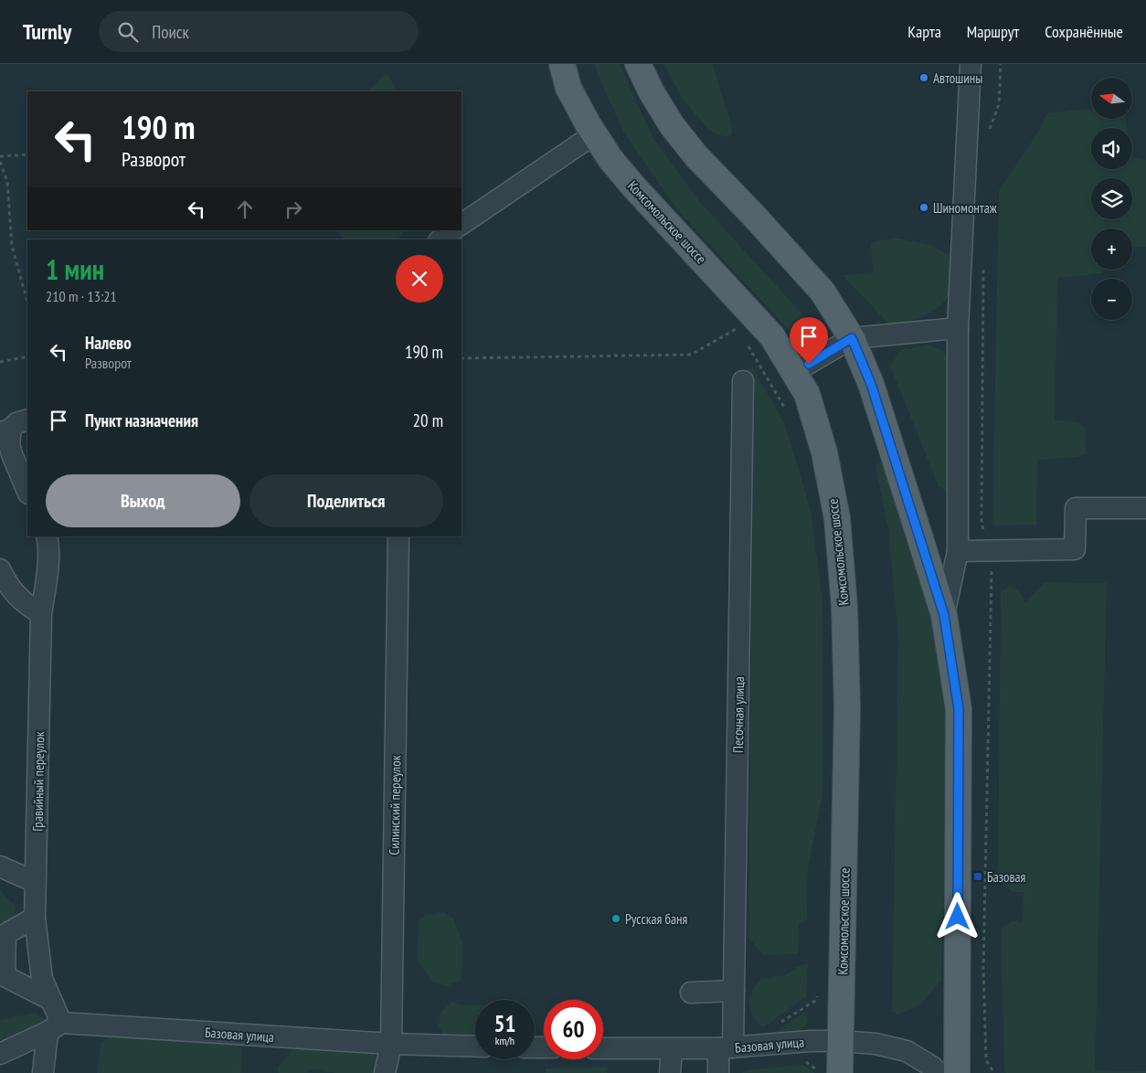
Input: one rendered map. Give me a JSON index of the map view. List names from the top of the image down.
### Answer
{
  "streets": {
    "main road": ["Комсомольское шоссе"],
    "street": [
      "Песочная улица",
      "Гравийный переулок",
      "Силинский переулок",
      "Базовая улица"
    ]
  },
  "crossings": [
    ["Комсомольское шоссе", "Базовая улица"],
    ["Песочная улица", "Базовая улица"],
    ["Гравийный переулок", "Базовая улица"],
    ["Силинский переулок", "Базовая улица"]
  ],
  "places": {
    "other": ["Автошины", "Шиномонтаж", "Русская баня"],
    "transit": ["Базовая"]
  },
  "north": "left",
  "page": {
    "header": "Turnly",
    "search": "Поиск",
    "nav": ["Карта", "Маршрут", "Сохранённые"],
    "map_buttons": ["+", "−"],
    "turn": ["190 m", "Разворот"],
    "heading": ["1 мин", "210 m · 13:21"],
    "list": [
      {
        "name": "Налево",
        "note": "Разворот",
        "value": "190 m"
      },
      {
        "name": "Пункт назначения",
        "value": "20 m"
      }
    ],
    "buttons": ["Выход", "Поделиться"],
    "speed": "51 km/h",
    "limit": "60"
  }
}
